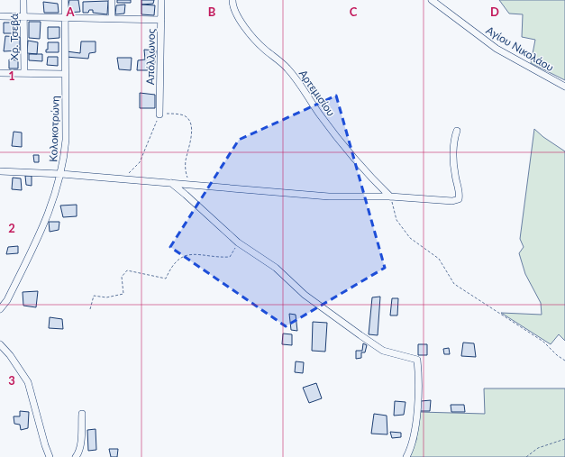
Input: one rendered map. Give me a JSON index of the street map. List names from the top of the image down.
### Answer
{
  "streets": {
    "street": [
      "Χρ. Τσεβά",
      "Αγίου Νικολάου",
      "Απόλλωνος",
      "Αρτεμισίου",
      "Κολοκοτρώνη"
    ]
  },
  "grid": {
    "columns": [
      "A",
      "B",
      "C",
      "D"
    ],
    "rows": ["1", "2", "3"]
  }
}
